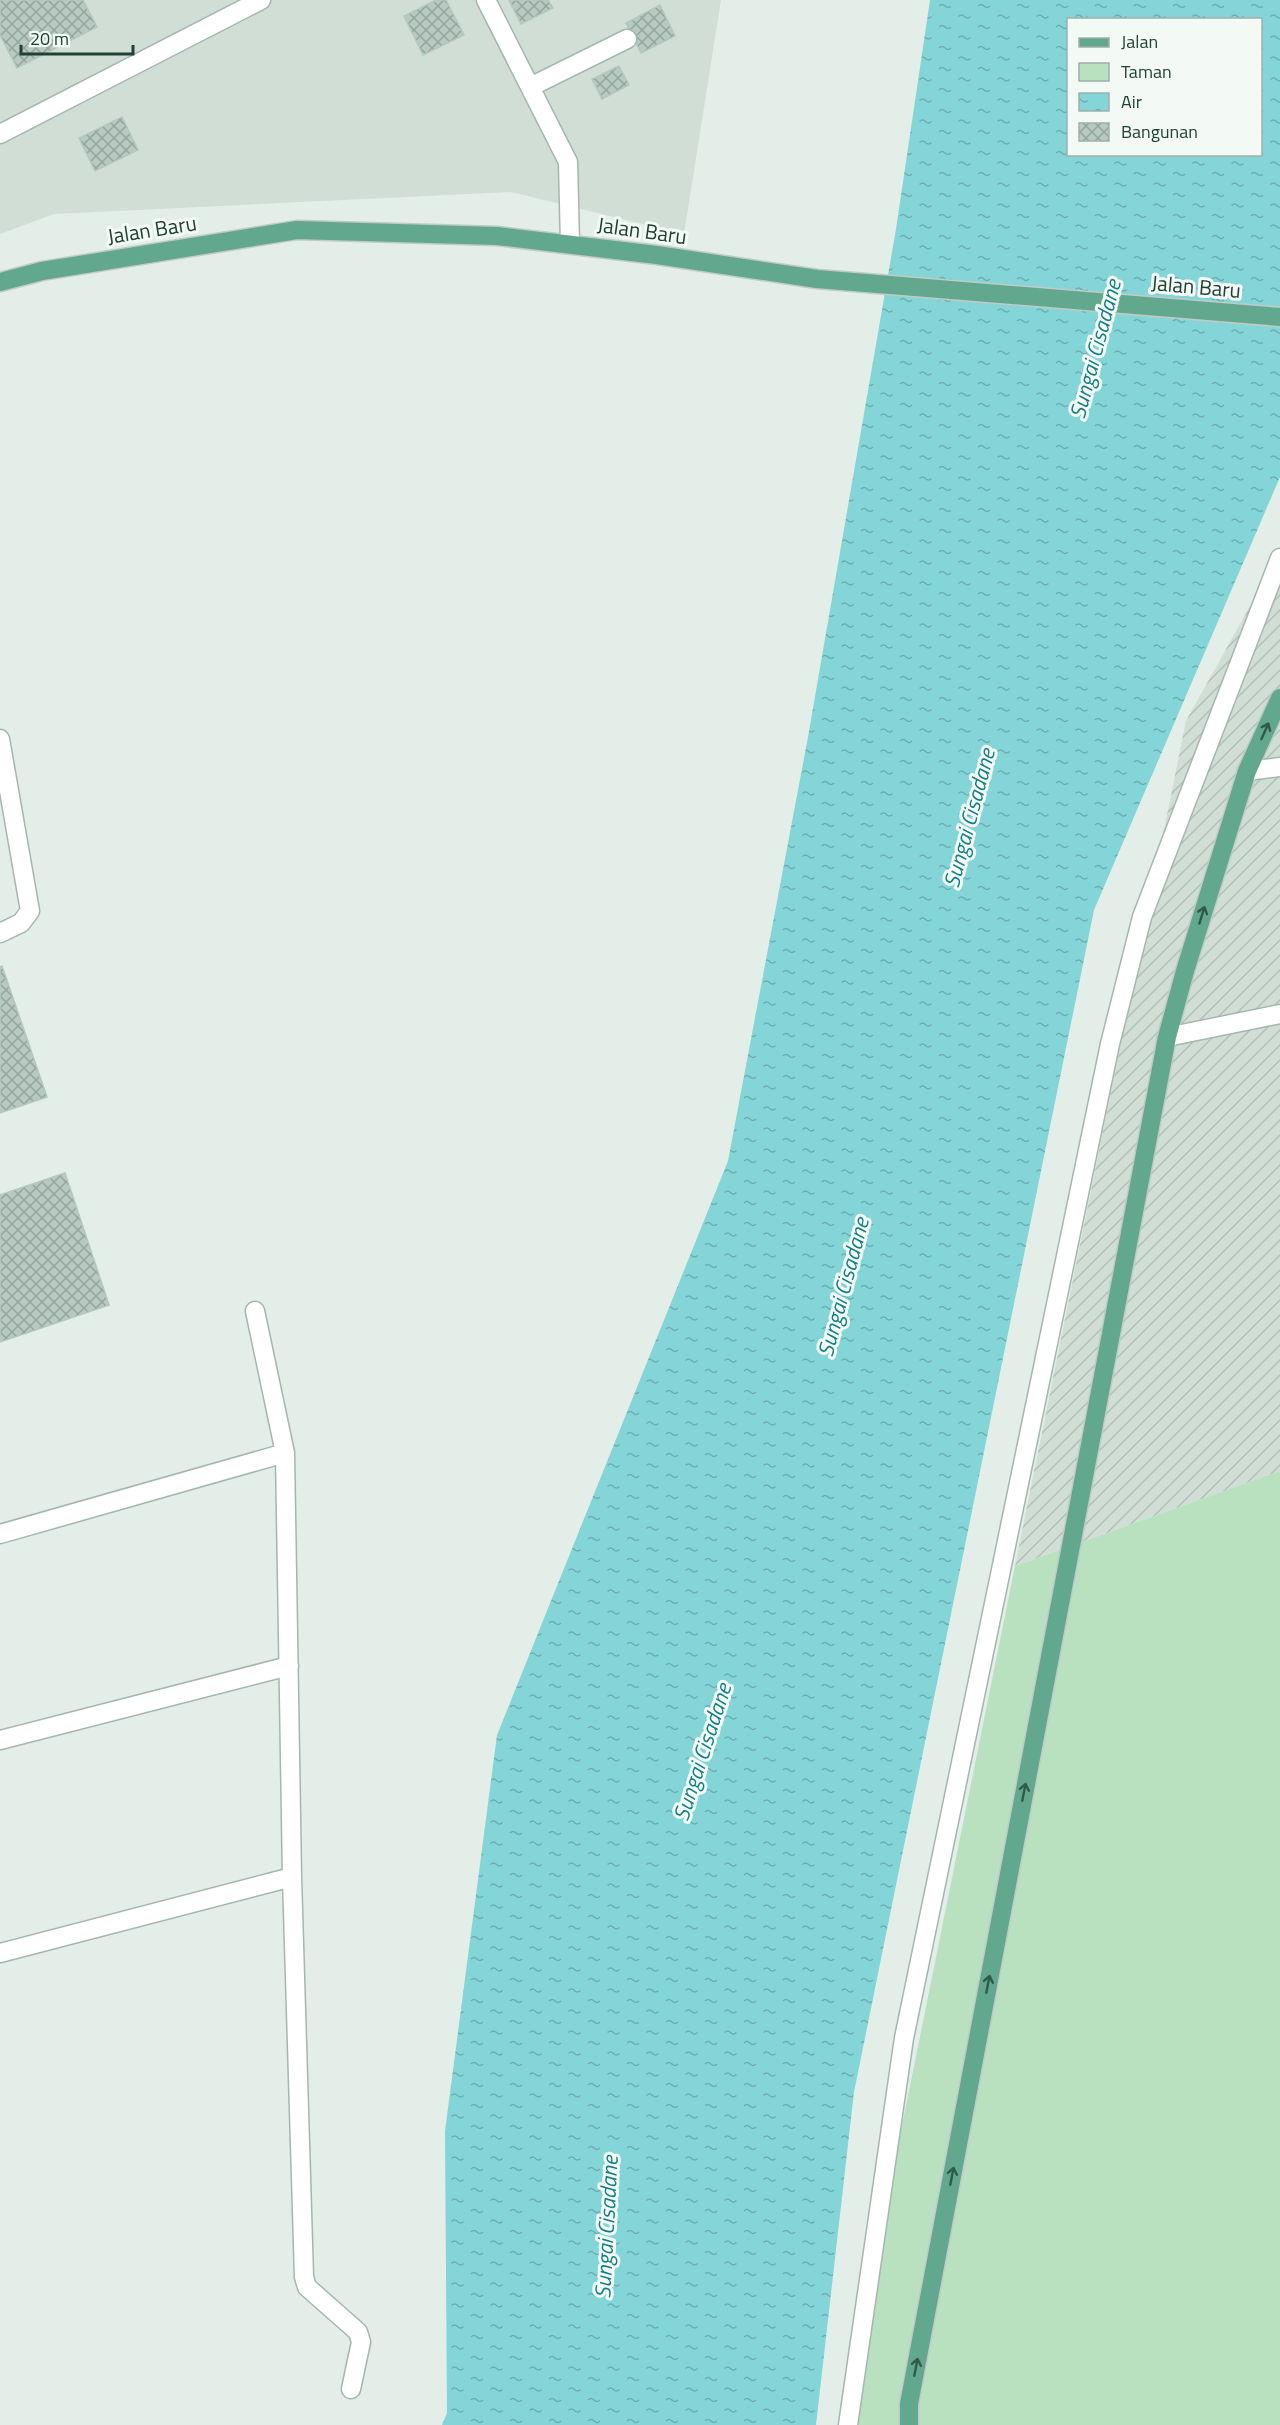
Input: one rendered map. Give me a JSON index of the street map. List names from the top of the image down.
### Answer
{
  "streets": {
    "main road": ["Jalan Baru"]
  },
  "water": ["Sungai Cisadane"],
  "legend": [
    "Jalan",
    "Taman",
    "Air",
    "Bangunan"
  ],
  "scale_bar": "20 m"
}
